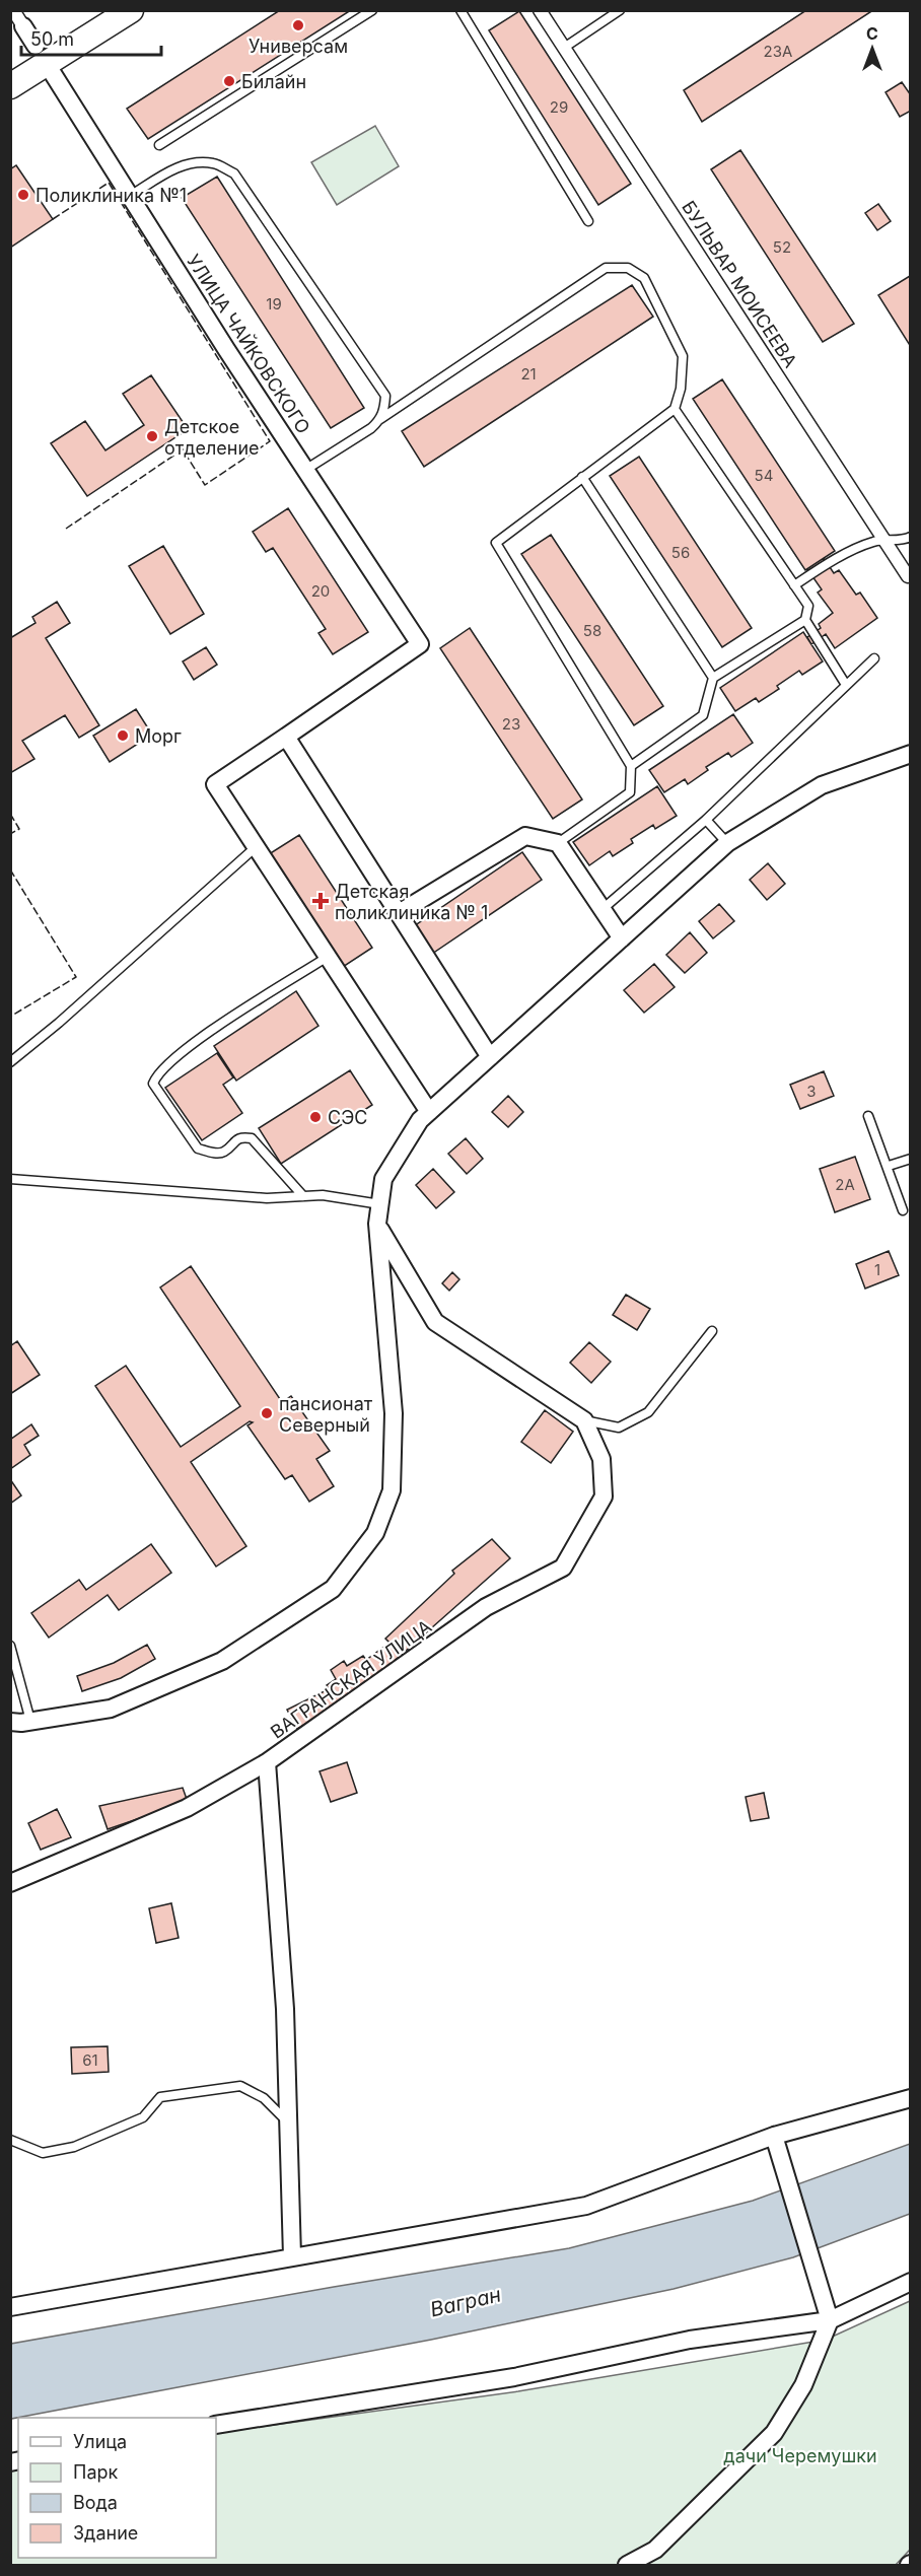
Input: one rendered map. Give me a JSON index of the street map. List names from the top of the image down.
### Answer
{
  "streets": {
    "street": ["БУЛЬВАР МОИСЕЕВА", "УЛИЦА ЧАЙКОВСКОГО", "ВАГРАНСКАЯ УЛИЦА"]
  },
  "water": ["Вагран"],
  "parks": ["дачи Черемушки"],
  "places": {
    "other": [
      "Универсам",
      "Билайн",
      "Поликлиника №1",
      "Детское отделение",
      "Морг",
      "СЭС",
      "пансионат Северный"
    ],
    "health": ["Детская поликлиника № 1"]
  },
  "house_numbers": [
    "23А",
    "29",
    "52",
    "19",
    "21",
    "54",
    "56",
    "20",
    "58",
    "23",
    "3",
    "2А",
    "1",
    "61"
  ],
  "legend": [
    "Улица",
    "Парк",
    "Вода",
    "Здание"
  ],
  "scale_bar": "50 m",
  "north": "top"
}
